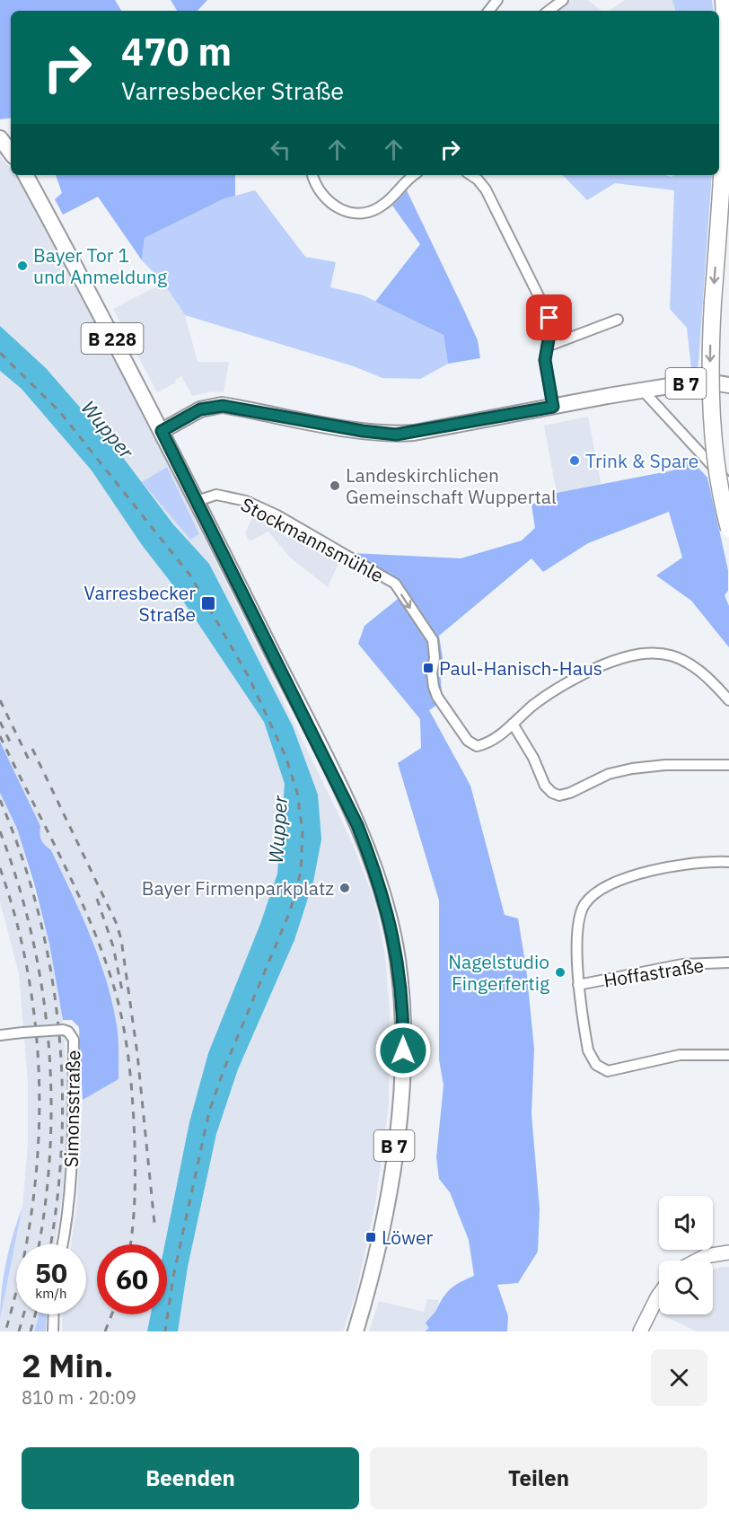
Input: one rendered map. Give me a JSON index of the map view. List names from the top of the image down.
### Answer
{
  "streets": {
    "main road": ["B 228", "B 7"],
    "street": ["Stockmannsmühle", "Hoffastraße", "Simonsstraße"]
  },
  "crossings": [
    ["B 228", "B 7"],
    ["B 7", "Stockmannsmühle"]
  ],
  "one_way": ["Stockmannsmühle"],
  "water": ["Wupper"],
  "places": {
    "other": [
      "Bayer Tor 1 und Anmeldung",
      "Trink & Spare",
      "Landeskirchlichen Gemeinschaft Wuppertal",
      "Bayer Firmenparkplatz",
      "Nagelstudio Fingerfertig"
    ],
    "transit": ["Varresbecker Straße", "Paul-Hanisch-Haus", "Löwer"]
  },
  "page": {
    "turn": ["470 m", "Varresbecker Straße"],
    "speed": "50 km/h",
    "limit": "60",
    "heading": ["2 Min.", "810 m · 20:09"],
    "buttons": ["Beenden", "Teilen"]
  }
}
